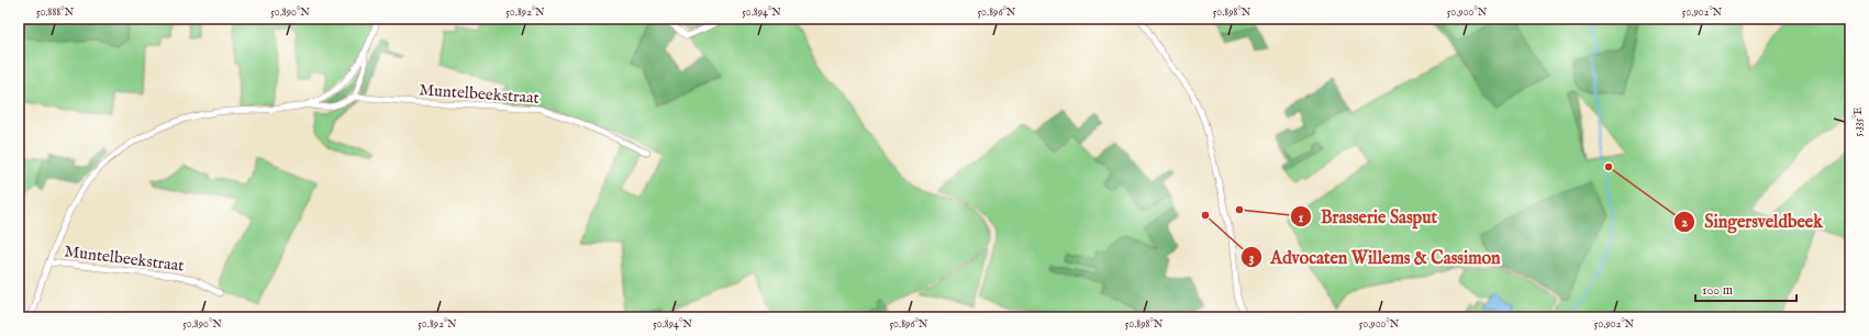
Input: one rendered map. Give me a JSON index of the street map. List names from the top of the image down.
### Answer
{
  "streets": {
    "street": ["Muntelbeekstraat"]
  },
  "places": ["Singersveldbeek", "Brasserie Sasput", "Advocaten Willems & Cassimon"],
  "scale_bar": "100 m",
  "coordinates": [
    "50.888°N",
    "50.890°N",
    "50.892°N",
    "50.894°N",
    "50.896°N",
    "50.898°N",
    "50.900°N",
    "50.902°N",
    "5.335°E"
  ]
}
